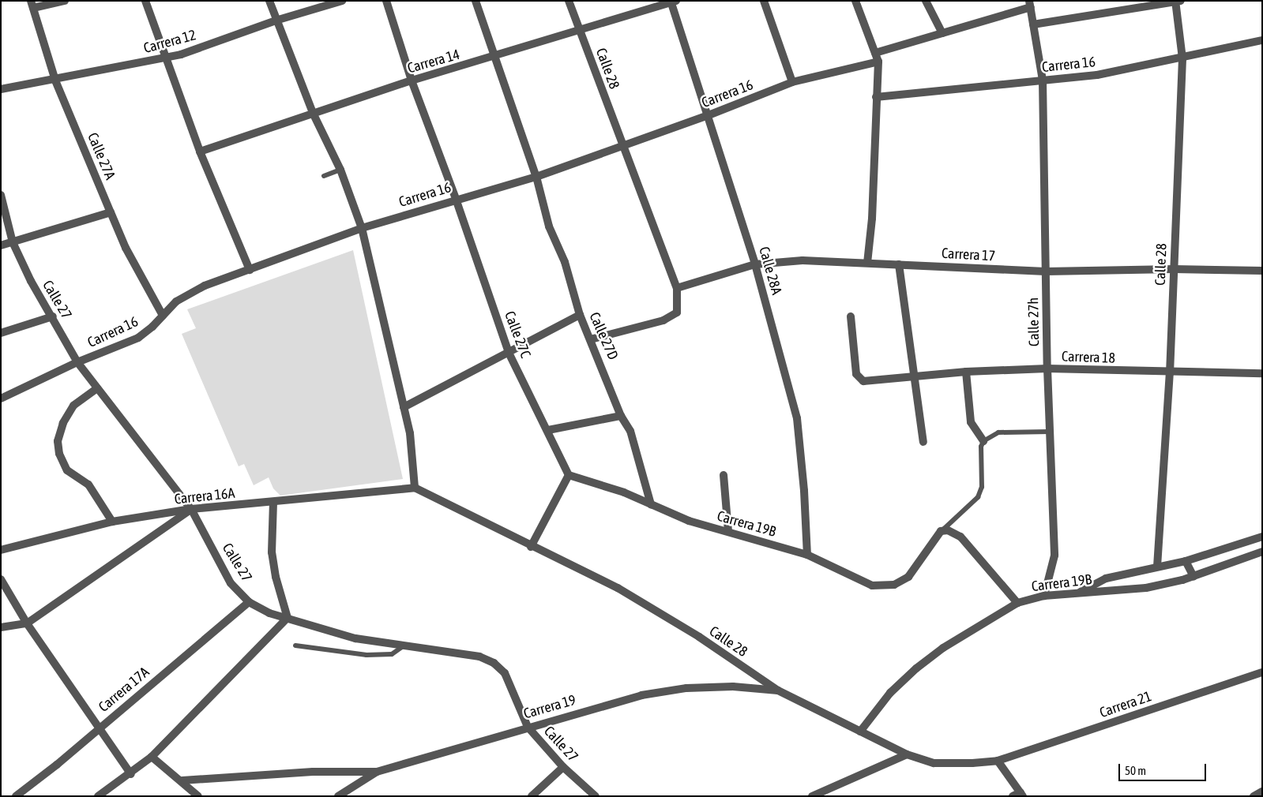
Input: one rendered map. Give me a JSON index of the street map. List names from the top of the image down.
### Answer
{
  "streets": {
    "street": [
      "Carrera 12",
      "Carrera 14",
      "Carrera 16",
      "Calle 28",
      "Calle 27A",
      "Carrera 17",
      "Calle 28A",
      "Calle 27",
      "Calle 27h",
      "Calle 27C",
      "Calle 27D",
      "Carrera 18",
      "Carrera 16A",
      "Carrera 19B",
      "Carrera 17A",
      "Carrera 21",
      "Carrera 19"
    ]
  },
  "crossings": [
    ["Carrera 12", "Calle 27A"],
    ["Carrera 14", "Calle 28"],
    ["Carrera 14", "Calle 28A"],
    ["Carrera 14", "Calle 27D"],
    ["Carrera 16", "Calle 28"],
    ["Carrera 16", "Calle 27A"],
    ["Carrera 16", "Calle 28A"],
    ["Carrera 16", "Calle 27"],
    ["Carrera 16", "Calle 27h"],
    ["Carrera 16", "Calle 27C"],
    ["Carrera 16", "Calle 27D"],
    ["Calle 28", "Carrera 17"],
    ["Calle 28", "Calle 27D"],
    ["Calle 28", "Carrera 18"],
    ["Calle 28", "Carrera 16A"],
    ["Calle 28", "Carrera 19B"],
    ["Calle 28", "Carrera 21"],
    ["Calle 28", "Carrera 19"],
    ["Carrera 17", "Calle 28A"],
    ["Carrera 17", "Calle 27h"],
    ["Calle 28A", "Carrera 19B"],
    ["Calle 27", "Carrera 16A"],
    ["Calle 27", "Carrera 17A"],
    ["Calle 27", "Carrera 19"],
    ["Calle 27h", "Carrera 18"],
    ["Calle 27h", "Carrera 19B"],
    ["Calle 27C", "Carrera 19B"],
    ["Calle 27D", "Carrera 19B"]
  ],
  "scale_bar": "50 m"
}
